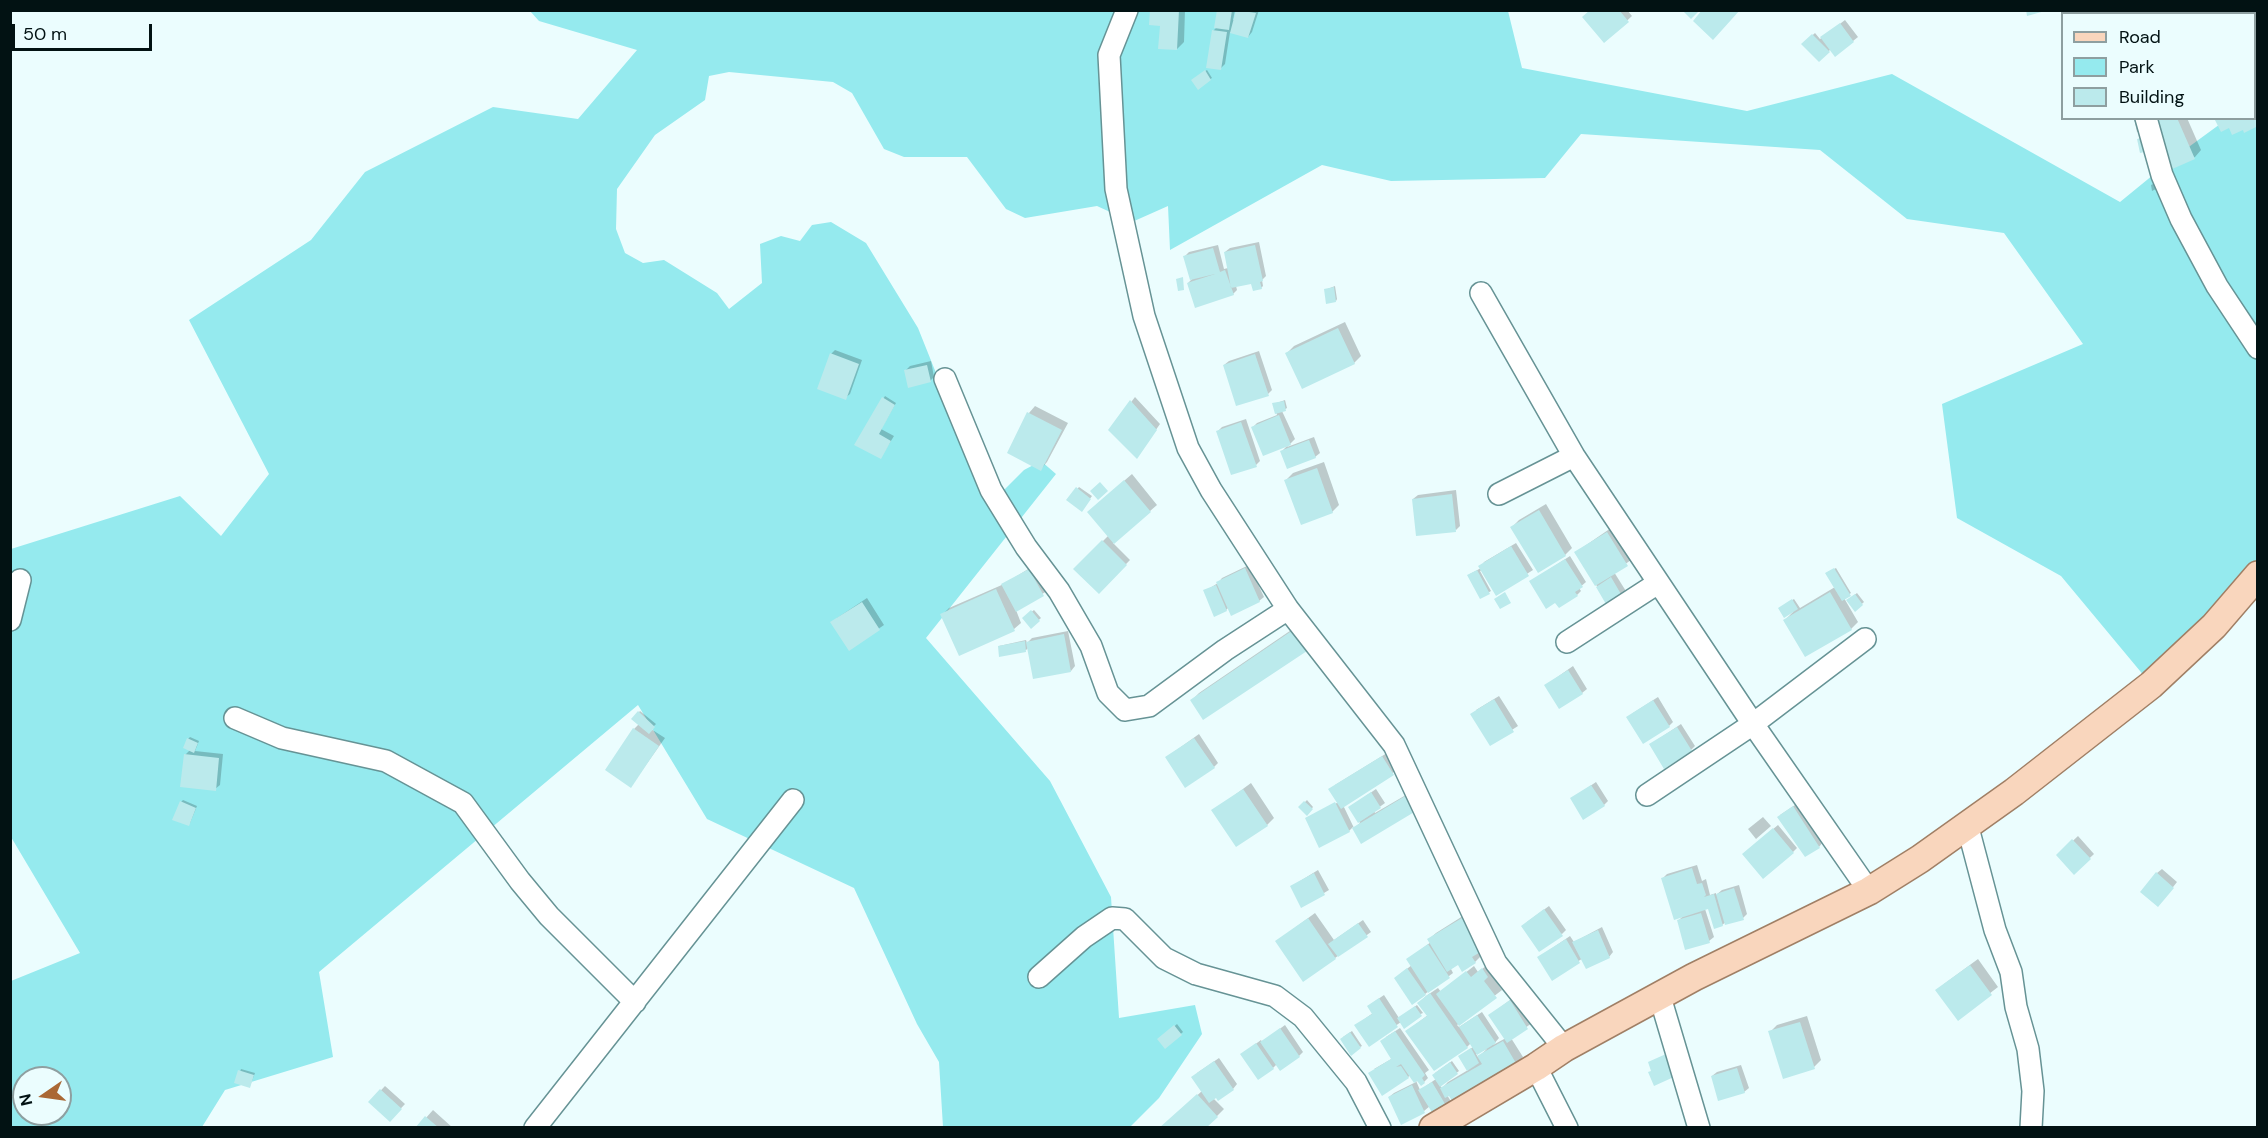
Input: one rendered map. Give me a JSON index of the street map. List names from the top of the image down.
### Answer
{
  "legend": ["Road", "Park", "Building"],
  "scale_bar": "50 m",
  "north": "left"
}
